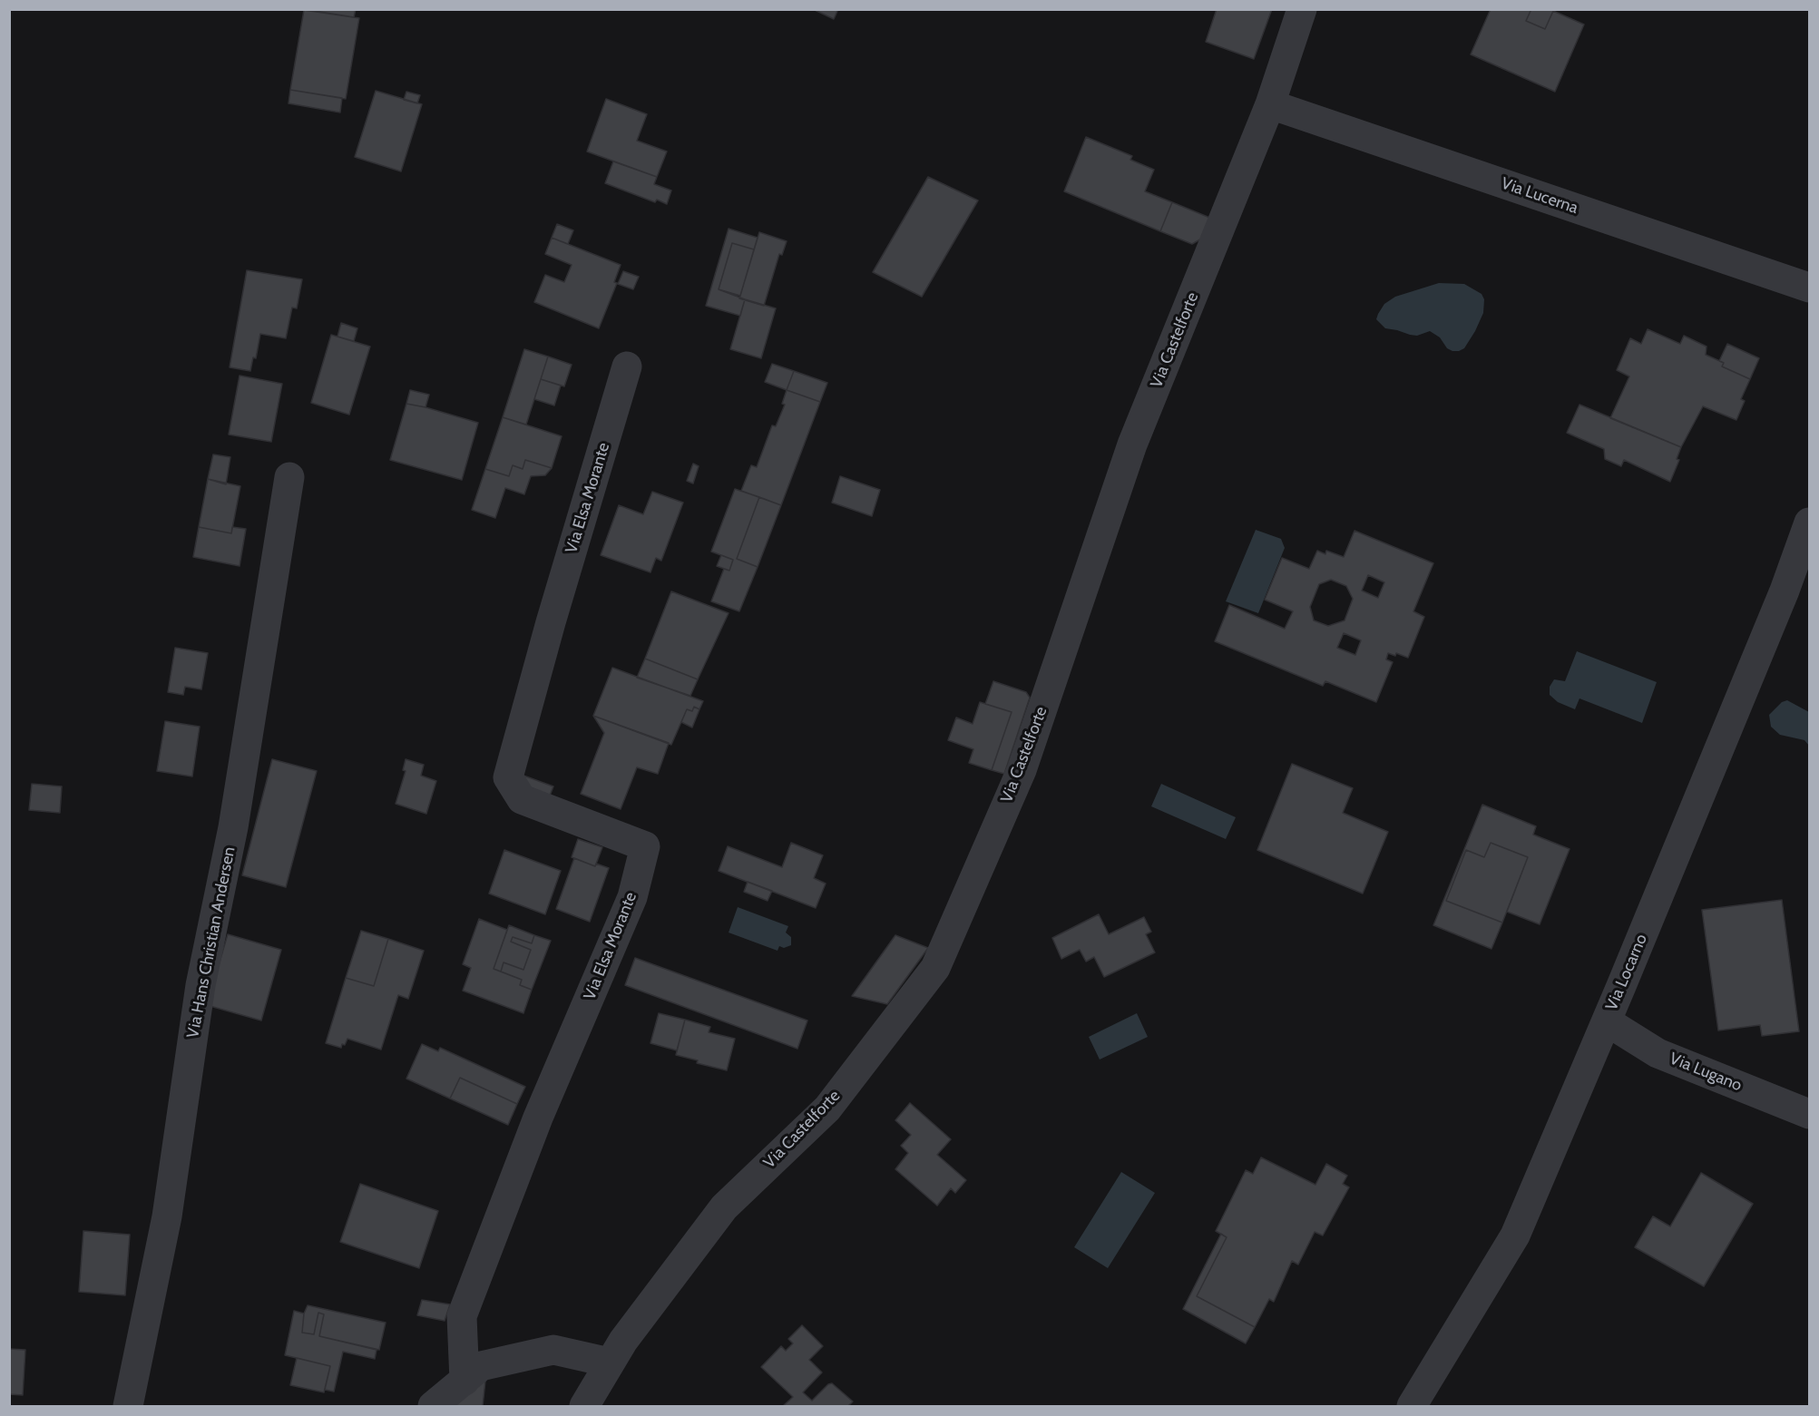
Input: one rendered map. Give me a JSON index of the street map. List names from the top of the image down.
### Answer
{
  "streets": {
    "street": [
      "Via Lucerna",
      "Via Castelforte",
      "Via Elsa Morante",
      "Via Hans Christian Andersen",
      "Via Locarno",
      "Via Lugano"
    ]
  },
  "crossings": [
    ["Via Lucerna", "Via Castelforte"],
    ["Via Locarno", "Via Lugano"]
  ]
}
